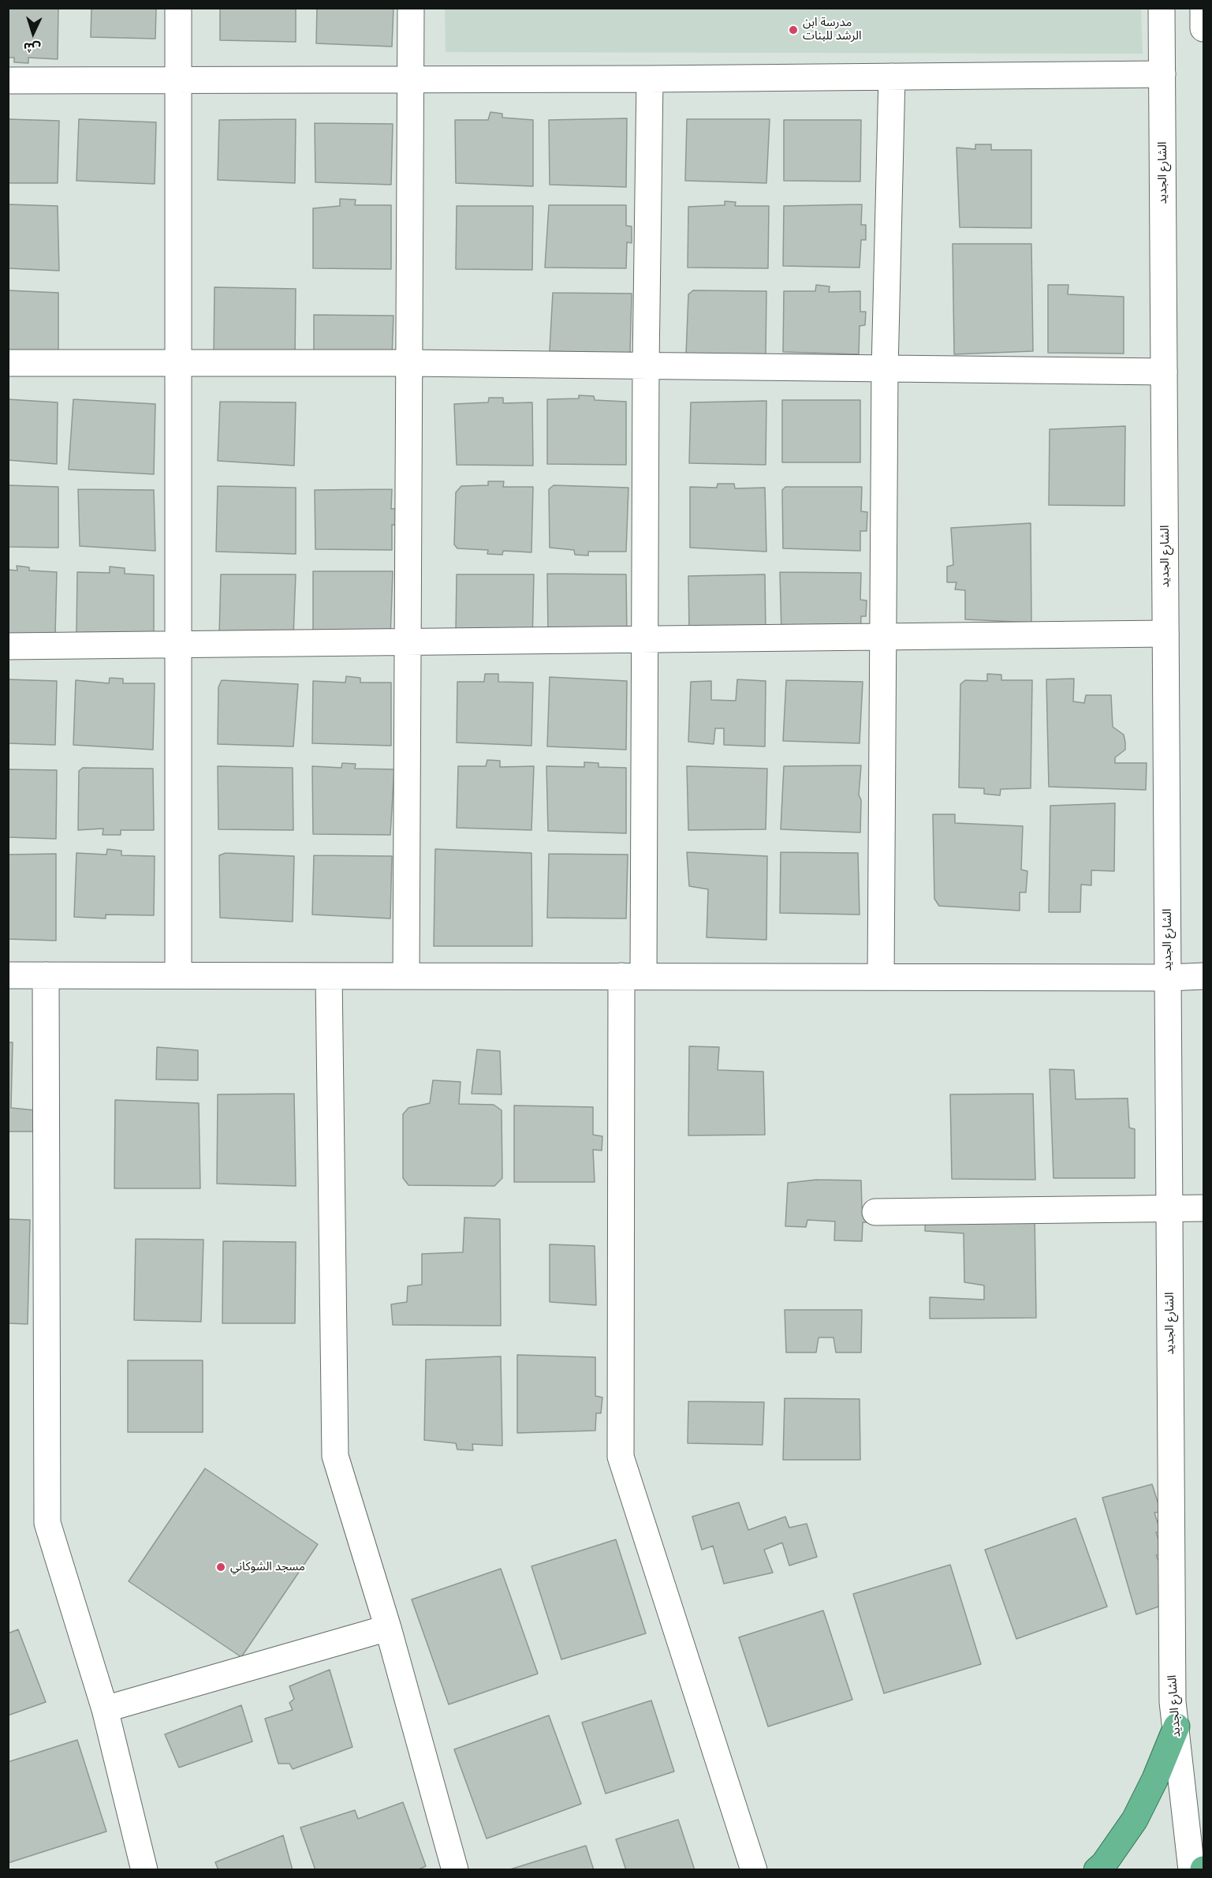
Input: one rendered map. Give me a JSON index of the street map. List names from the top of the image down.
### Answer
{
  "streets": {
    "street": ["الشارع الجديد"]
  },
  "places": ["مدرسة ابن الرشد للبنات", "مسجد الشوكاني"],
  "north": "bottom"
}
